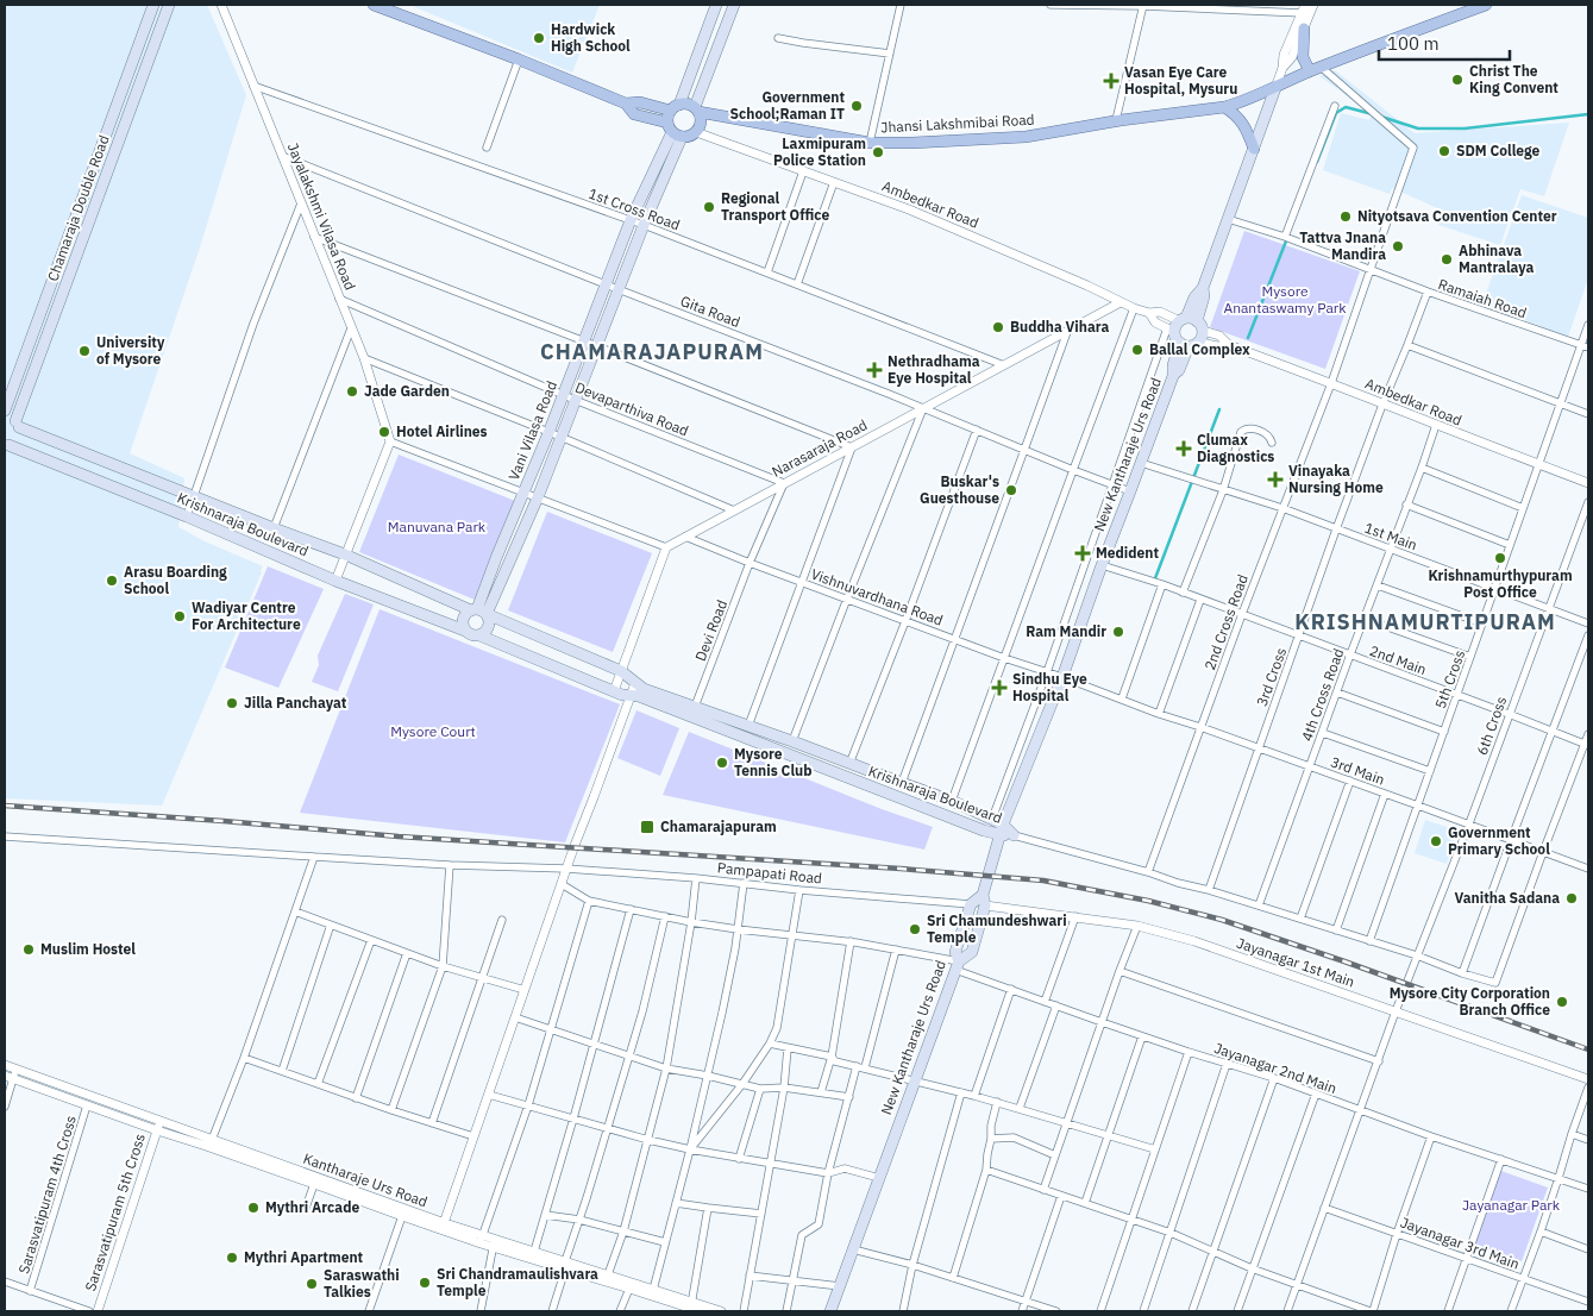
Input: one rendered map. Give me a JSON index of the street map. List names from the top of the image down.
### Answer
{
  "streets": {
    "main road": [
      "Jhansi Lakshmibai Road",
      "Chamaraja Double Road",
      "Vani Vilasa Road",
      "New Kantharaje Urs Road",
      "Krishnaraja Boulevard"
    ],
    "street": [
      "Ambedkar Road",
      "1st Cross Road",
      "Jayalakshmi Vilasa Road",
      "Ramaiah Road",
      "Gita Road",
      "Devaparthiva Road",
      "Narasaraja Road",
      "1st Main",
      "Vishnuvardhana Road",
      "2nd Cross Road",
      "Devi Road",
      "2nd Main",
      "3rd Cross",
      "5th Cross",
      "4th Cross Road",
      "6th Cross",
      "3rd Main",
      "Pampapati Road",
      "Jayanagar 1st Main",
      "Jayanagar 2nd Main",
      "Kantharaje Urs Road",
      "Sarasvatipuram 4th Cross",
      "Sarasvatipuram 5th Cross",
      "Jayanagar 3rd Main"
    ]
  },
  "crossings": [
    ["Jhansi Lakshmibai Road", "Vani Vilasa Road"],
    ["Jhansi Lakshmibai Road", "2nd Cross Road"],
    ["Ambedkar Road", "Narasaraja Road"],
    ["Ambedkar Road", "New Kantharaje Urs Road"],
    ["Ambedkar Road", "2nd Cross Road"],
    ["Ambedkar Road", "3rd Cross"],
    ["Ambedkar Road", "5th Cross"],
    ["Ambedkar Road", "4th Cross Road"],
    ["Chamaraja Double Road", "Krishnaraja Boulevard"],
    ["1st Cross Road", "Jayalakshmi Vilasa Road"],
    ["1st Cross Road", "Vani Vilasa Road"],
    ["1st Cross Road", "Narasaraja Road"],
    ["Jayalakshmi Vilasa Road", "Gita Road"],
    ["Jayalakshmi Vilasa Road", "Devaparthiva Road"],
    ["Ramaiah Road", "2nd Cross Road"],
    ["Ramaiah Road", "3rd Cross"],
    ["Ramaiah Road", "5th Cross"],
    ["Gita Road", "Vani Vilasa Road"],
    ["Gita Road", "Narasaraja Road"],
    ["Gita Road", "New Kantharaje Urs Road"],
    ["Devaparthiva Road", "Vani Vilasa Road"],
    ["Devaparthiva Road", "Narasaraja Road"],
    ["Devaparthiva Road", "Devi Road"],
    ["Vani Vilasa Road", "Krishnaraja Boulevard"],
    ["Narasaraja Road", "Vishnuvardhana Road"],
    ["Narasaraja Road", "Devi Road"],
    ["New Kantharaje Urs Road", "Krishnaraja Boulevard"],
    ["New Kantharaje Urs Road", "1st Main"],
    ["New Kantharaje Urs Road", "Vishnuvardhana Road"],
    ["New Kantharaje Urs Road", "2nd Main"],
    ["New Kantharaje Urs Road", "3rd Main"],
    ["New Kantharaje Urs Road", "Pampapati Road"],
    ["New Kantharaje Urs Road", "Jayanagar 1st Main"],
    ["New Kantharaje Urs Road", "Jayanagar 2nd Main"],
    ["Krishnaraja Boulevard", "Devi Road"],
    ["1st Main", "2nd Cross Road"],
    ["1st Main", "3rd Cross"],
    ["1st Main", "5th Cross"],
    ["1st Main", "4th Cross Road"],
    ["1st Main", "6th Cross"],
    ["Vishnuvardhana Road", "Devi Road"],
    ["Vishnuvardhana Road", "3rd Main"],
    ["2nd Cross Road", "2nd Main"],
    ["2nd Cross Road", "3rd Main"],
    ["2nd Main", "3rd Cross"],
    ["2nd Main", "5th Cross"],
    ["2nd Main", "4th Cross Road"],
    ["2nd Main", "6th Cross"],
    ["3rd Cross", "3rd Main"],
    ["5th Cross", "3rd Main"],
    ["4th Cross Road", "3rd Main"],
    ["6th Cross", "3rd Main"],
    ["6th Cross", "Jayanagar 1st Main"],
    ["6th Cross", "Jayanagar 2nd Main"],
    ["6th Cross", "Jayanagar 3rd Main"],
    ["Kantharaje Urs Road", "Sarasvatipuram 4th Cross"],
    ["Kantharaje Urs Road", "Sarasvatipuram 5th Cross"]
  ],
  "districts": ["CHAMARAJAPURAM", "KRISHNAMURTIPURAM"],
  "parks": [
    "Mysore Anantaswamy Park",
    "Manuvana Park",
    "Mysore Court",
    "Jayanagar Park"
  ],
  "places": {
    "other": [
      "Hardwick High School",
      "Christ The King Convent",
      "Government School;Raman IT",
      "SDM College",
      "Laxmipuram Police Station",
      "Regional Transport Office",
      "Nityotsava Convention Center",
      "Tattva Jnana Mandira",
      "Abhinava Mantralaya",
      "Buddha Vihara",
      "Ballal Complex",
      "University of Mysore",
      "Jade Garden",
      "Hotel Airlines",
      "Buskar's Guesthouse",
      "Krishnamurthypuram Post Office",
      "Arasu Boarding School",
      "Wadiyar Centre For Architecture",
      "Ram Mandir",
      "Jilla Panchayat",
      "Mysore Tennis Club",
      "Government Primary School",
      "Vanitha Sadana",
      "Sri Chamundeshwari Temple",
      "Muslim Hostel",
      "Mysore City Corporation Branch Office",
      "Mythri Arcade",
      "Mythri Apartment",
      "Sri Chandramaulishvara Temple",
      "Saraswathi Talkies"
    ],
    "health": [
      "Vasan Eye Care Hospital, Mysuru",
      "Nethradhama Eye Hospital",
      "Clumax Diagnostics",
      "Vinayaka Nursing Home",
      "Medident",
      "Sindhu Eye Hospital"
    ],
    "transit": ["Chamarajapuram"]
  },
  "scale_bar": "100 m"
}
